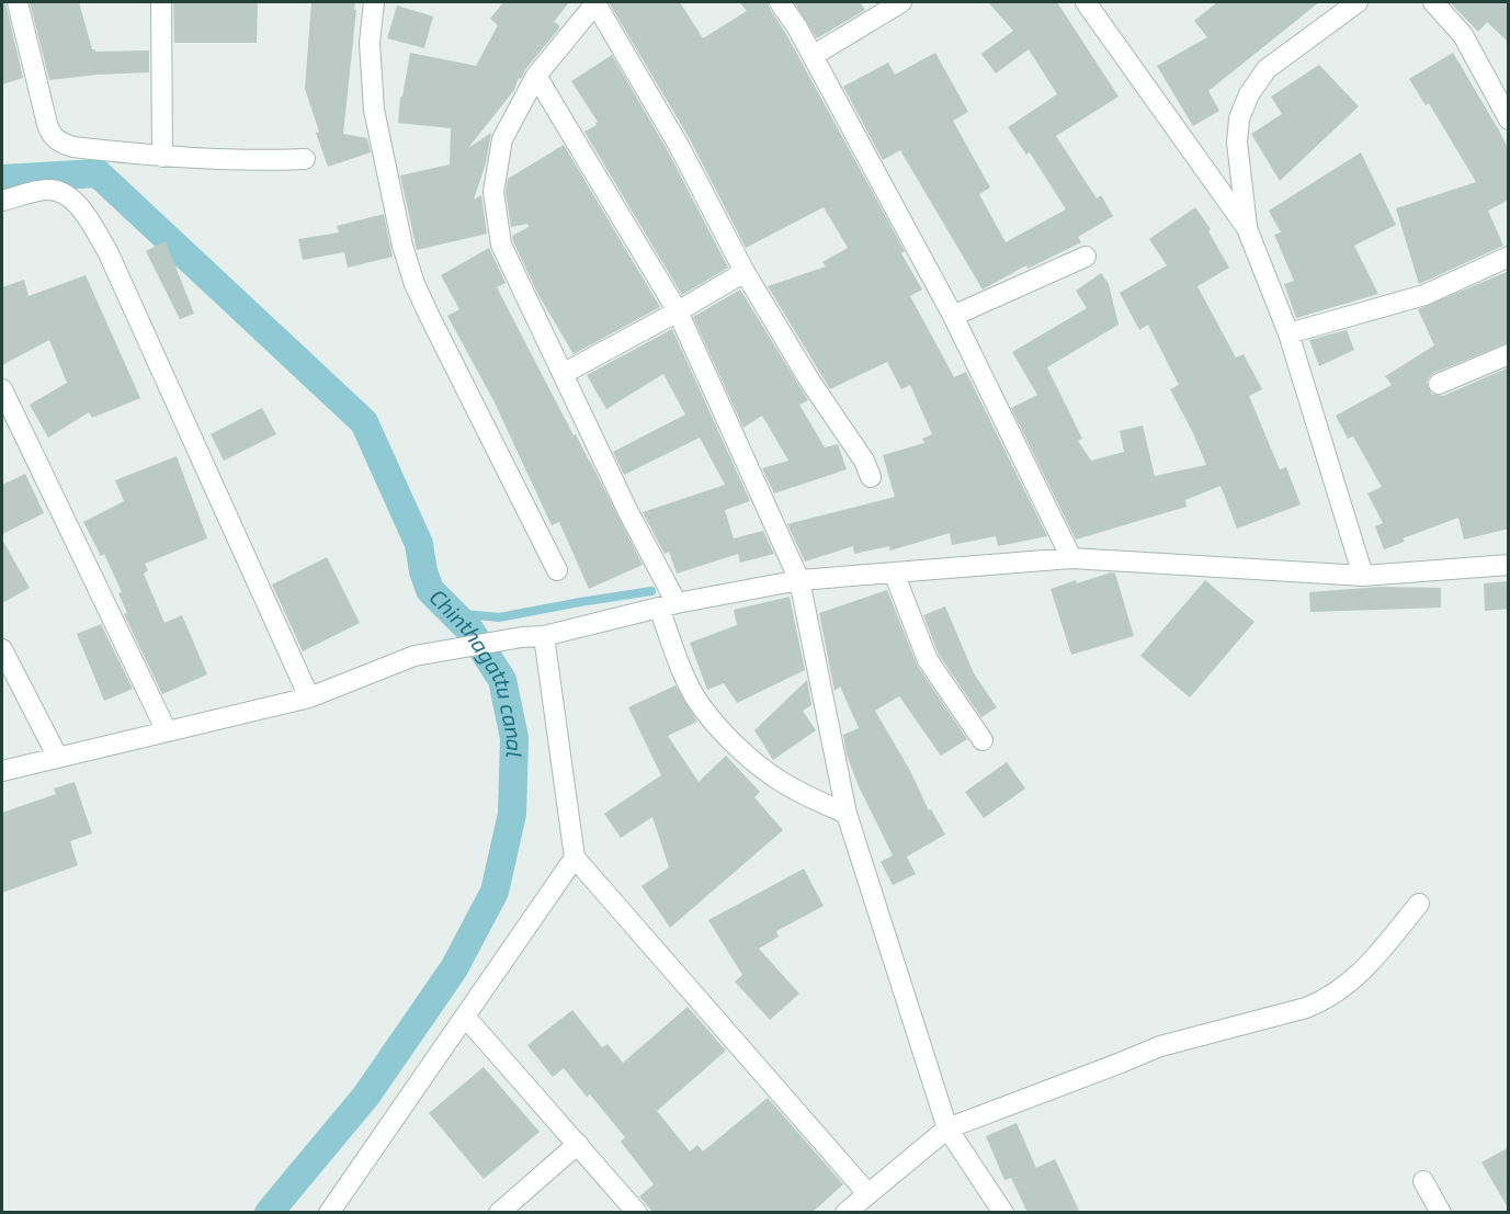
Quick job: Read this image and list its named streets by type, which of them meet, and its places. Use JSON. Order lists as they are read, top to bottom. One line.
{"water":["Chinthagattu canal"]}
